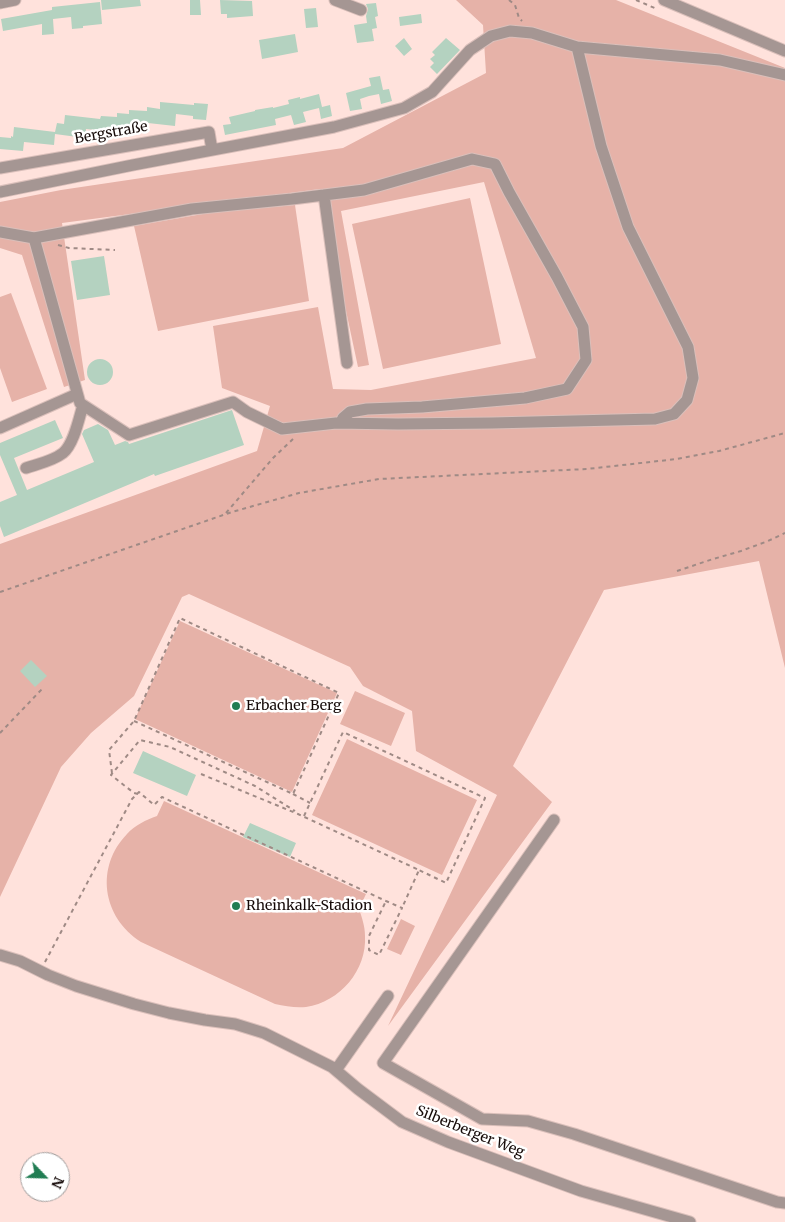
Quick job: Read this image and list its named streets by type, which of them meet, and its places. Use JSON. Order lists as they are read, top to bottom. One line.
{"streets":{"street":["Bergstraße","Silberberger Weg"]},"places":["Erbacher Berg","Rheinkalk-Stadion"],"north":"bottom right"}
